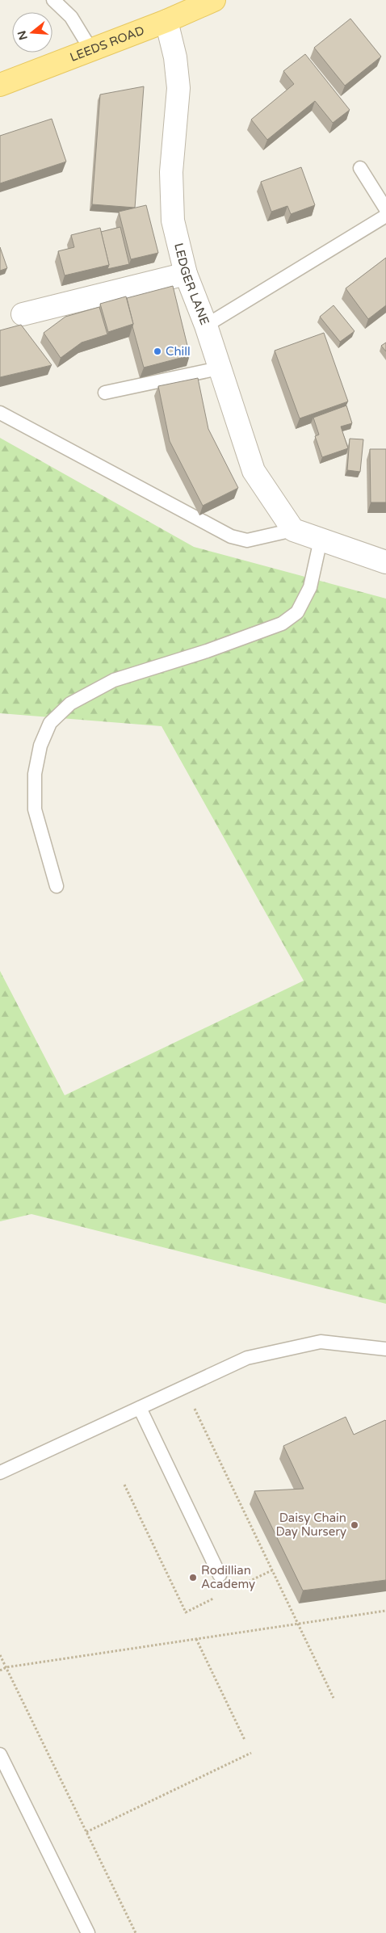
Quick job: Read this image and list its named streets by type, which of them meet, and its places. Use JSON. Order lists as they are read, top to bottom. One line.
{"streets":{"main road":["LEEDS ROAD"],"street":["LEDGER LANE"]},"crossings":[["LEEDS ROAD","LEDGER LANE"]],"places":["Chill","Daisy Chain Day Nursery","Rodillian Academy"],"north":"left"}
